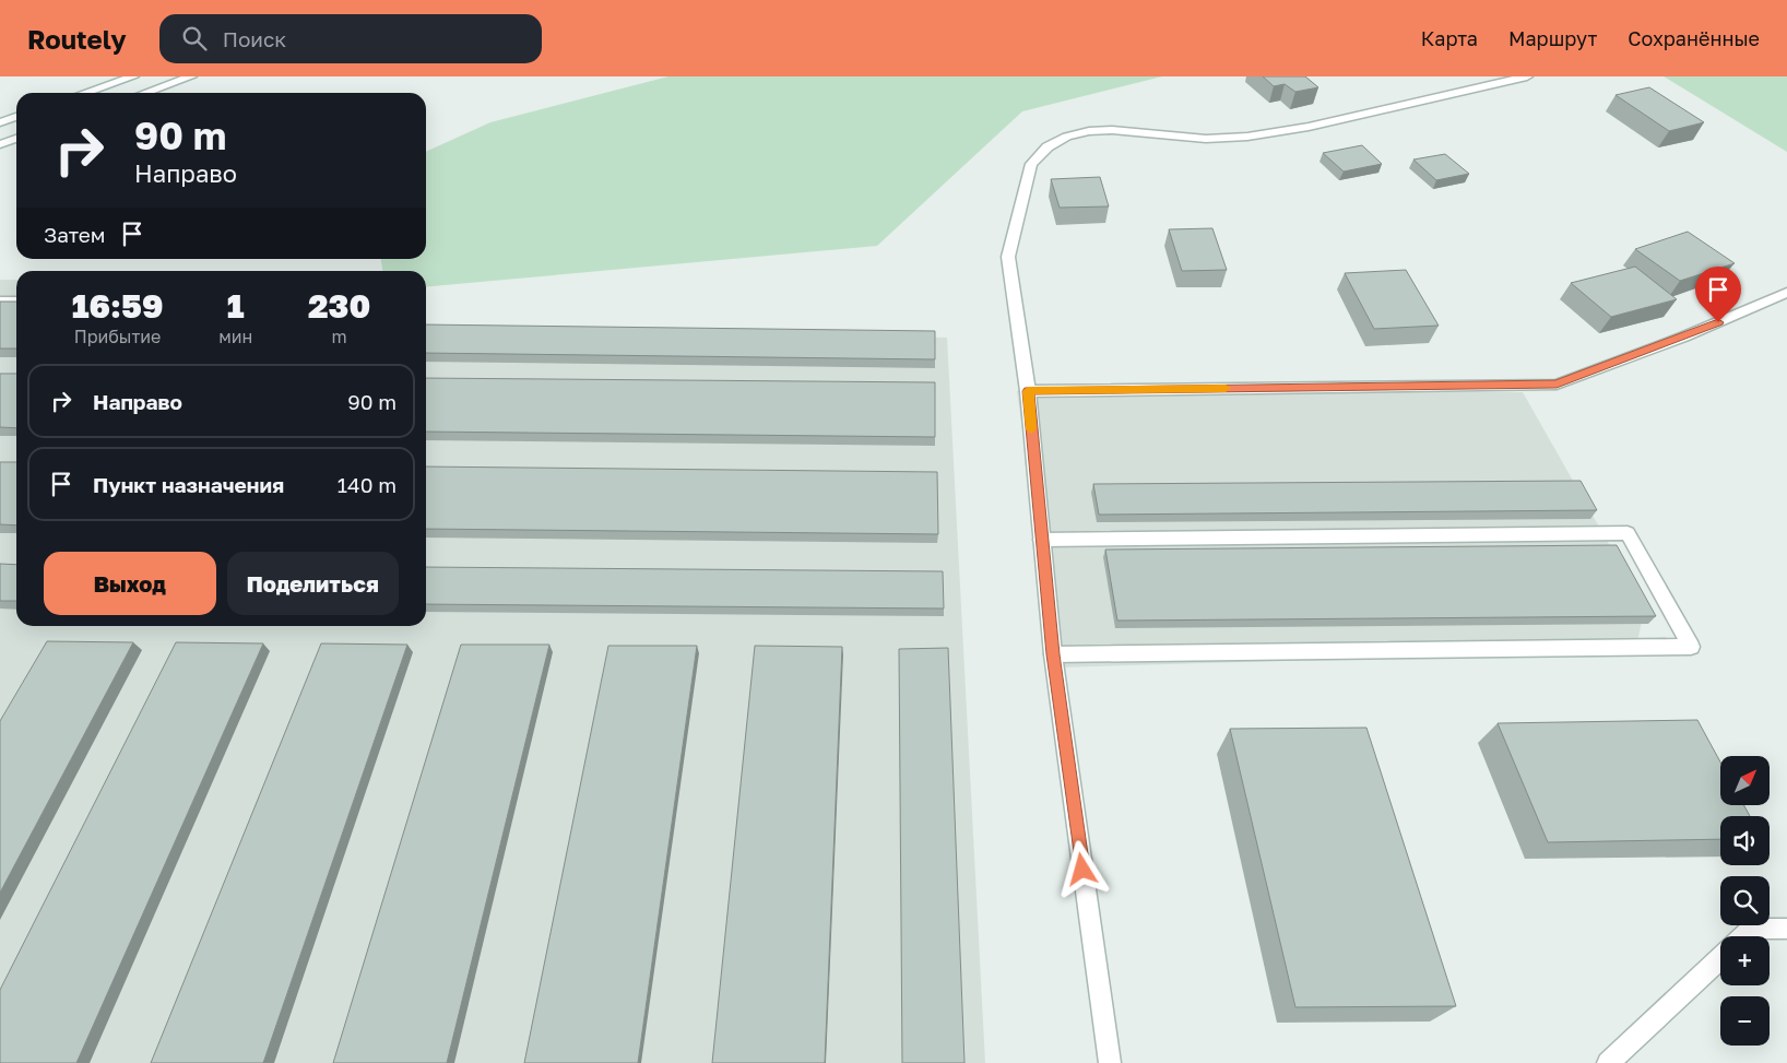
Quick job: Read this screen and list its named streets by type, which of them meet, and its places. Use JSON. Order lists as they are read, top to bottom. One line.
{"north":"top right","page":{"header":"Routely","search":"Поиск","nav":["Карта","Маршрут","Сохранённые"],"turn":["90 m","Направо"],"then":"Затем","eta":["16:59","Прибытие","1","мин","230","m"],"list":[{"name":"Направо","value":"90 m"},{"name":"Пункт назначения","value":"140 m"}],"buttons":["Выход","Поделиться"],"map_buttons":["+","−"]}}
